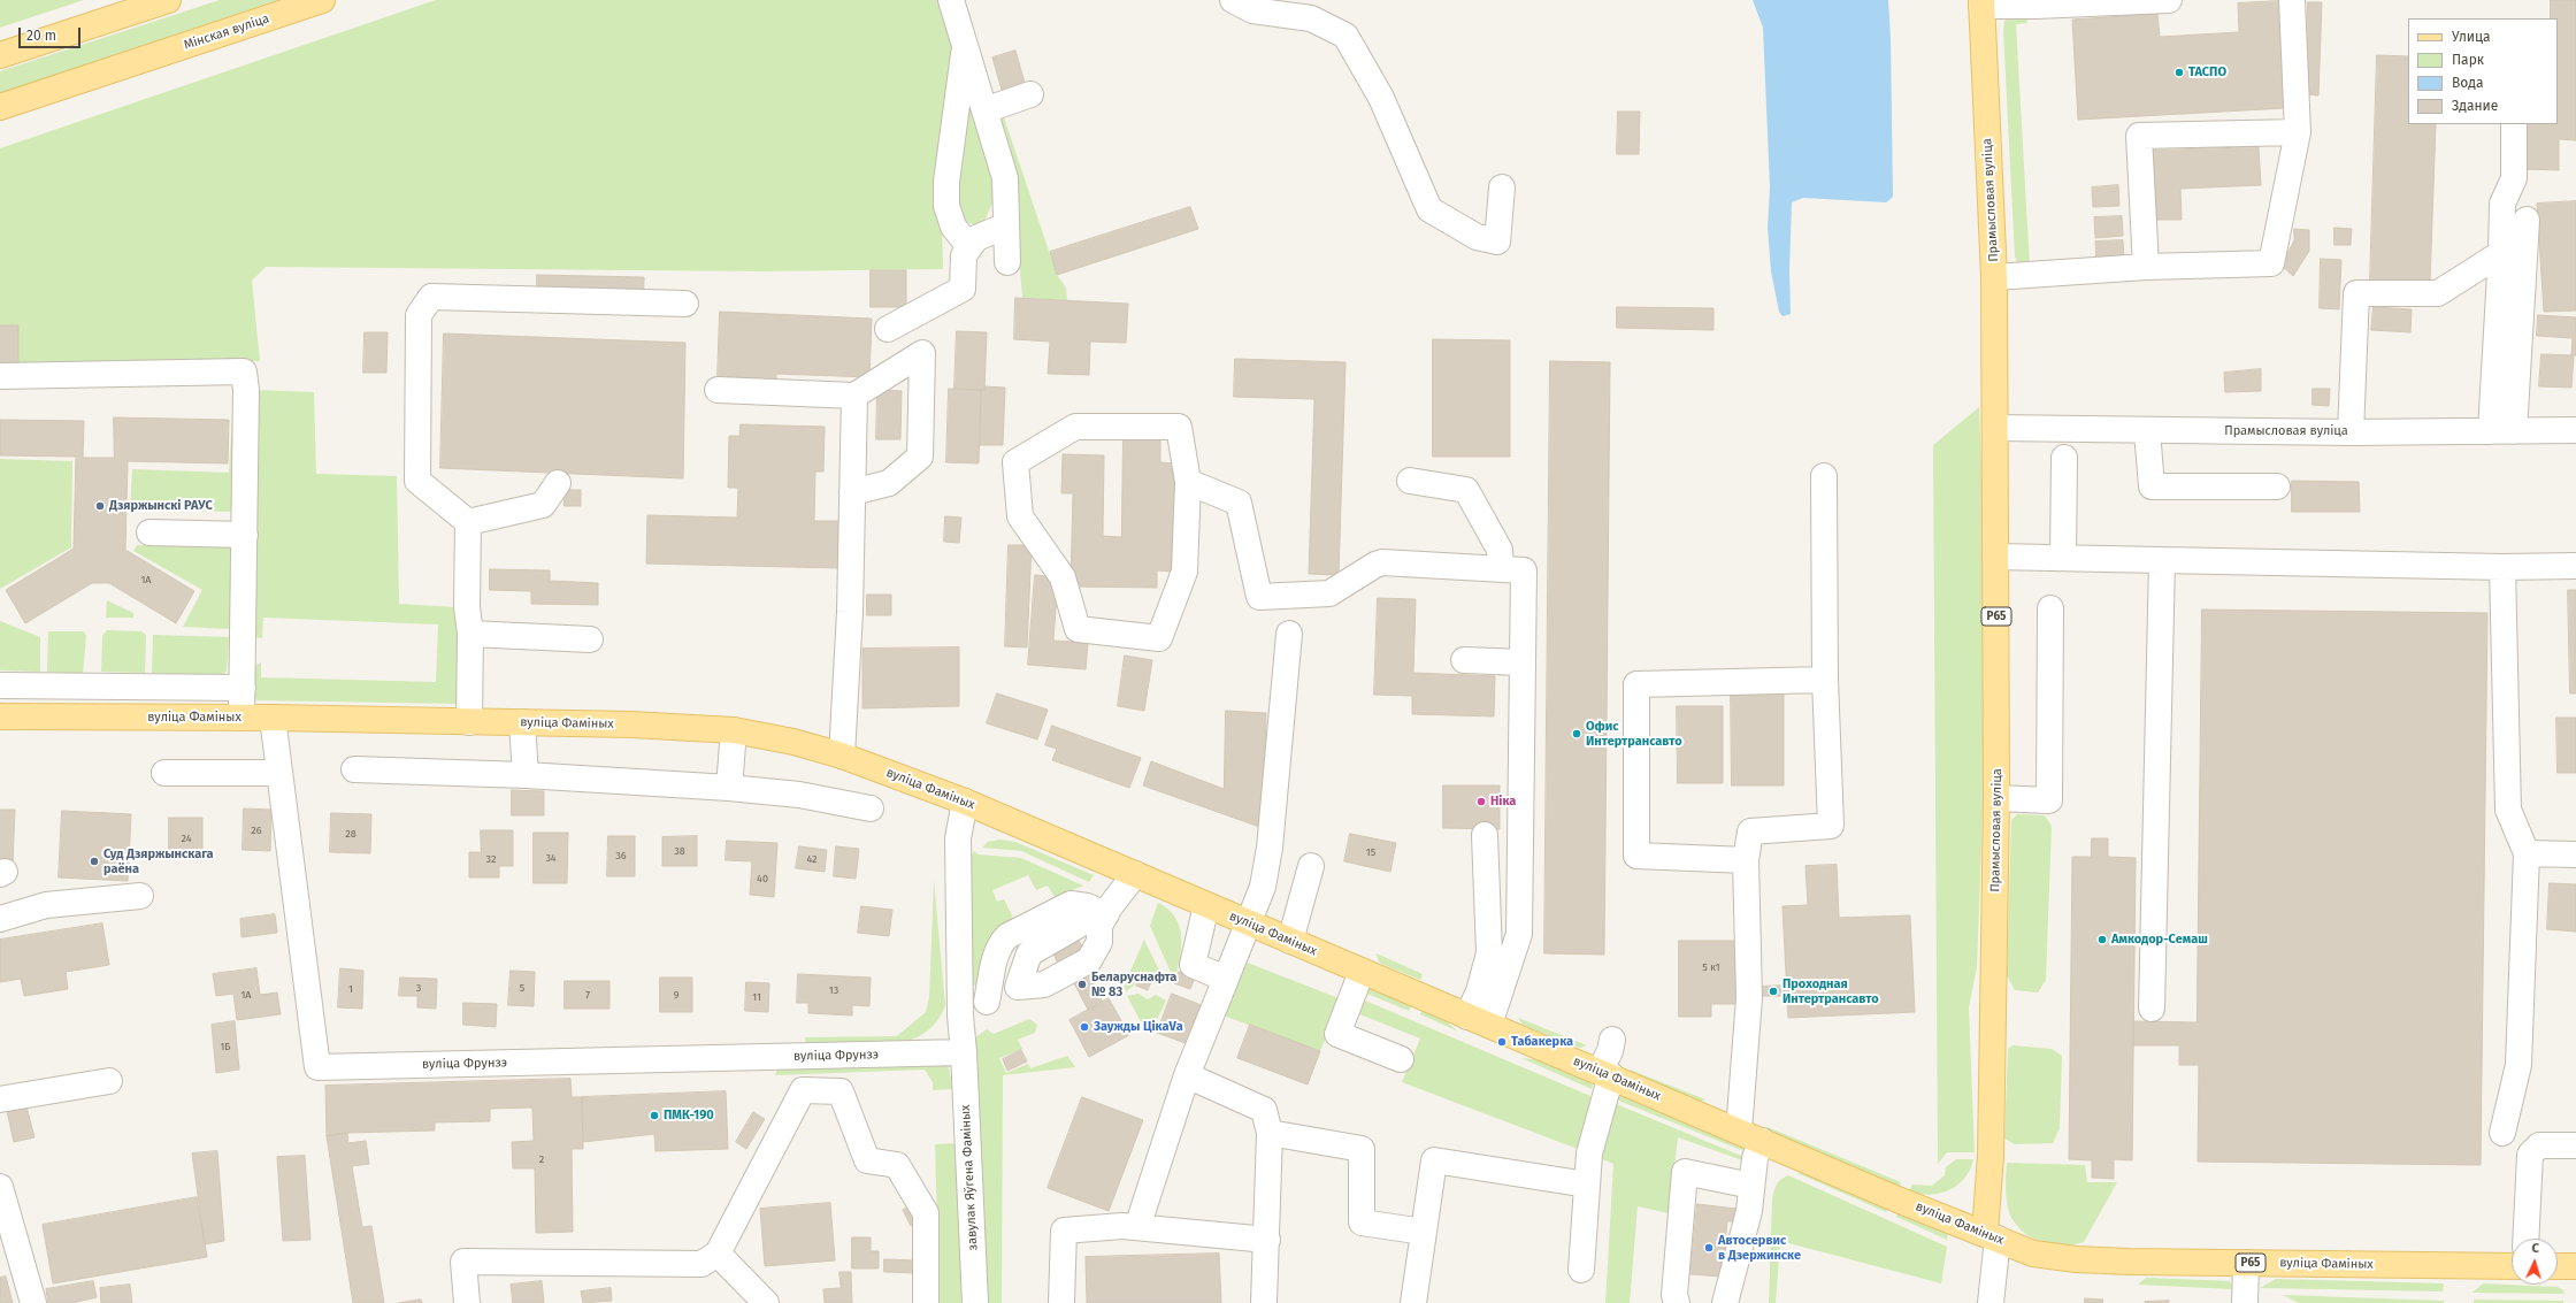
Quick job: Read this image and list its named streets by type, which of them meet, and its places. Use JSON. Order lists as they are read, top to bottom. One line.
{"streets":{"main road":["Мінская вуліца","Прамысловая вуліца","Р65","вуліца Фаміных"],"street":["вуліца Фрунзэ","завулак Яўгена Фаміных"]},"crossings":[["Прамысловая вуліца","вуліца Фаміных"],["вуліца Фаміных","вуліца Фрунзэ"],["вуліца Фаміных","завулак Яўгена Фаміных"],["вуліца Фрунзэ","завулак Яўгена Фаміных"]],"places":["ТАСПО","Дзяржынскі РАУС","Офис Интертрансавто","Ніка","Суд Дзяржынскага раёна","Амкодор-Семаш","Беларуснафта № 83","Проходная Интертрансавто","Заужды ЦікаVа","Табакерка","ПМК-190","Автосервис в Дзержинске"],"house_numbers":["1А","26","28","24","38","15","36","34","32","42","40","5 к1","3","5","1","13","1А","7","9","11","1Б","2"],"legend":["Улица","Парк","Вода","Здание"],"scale_bar":"20 m","north":"top"}
